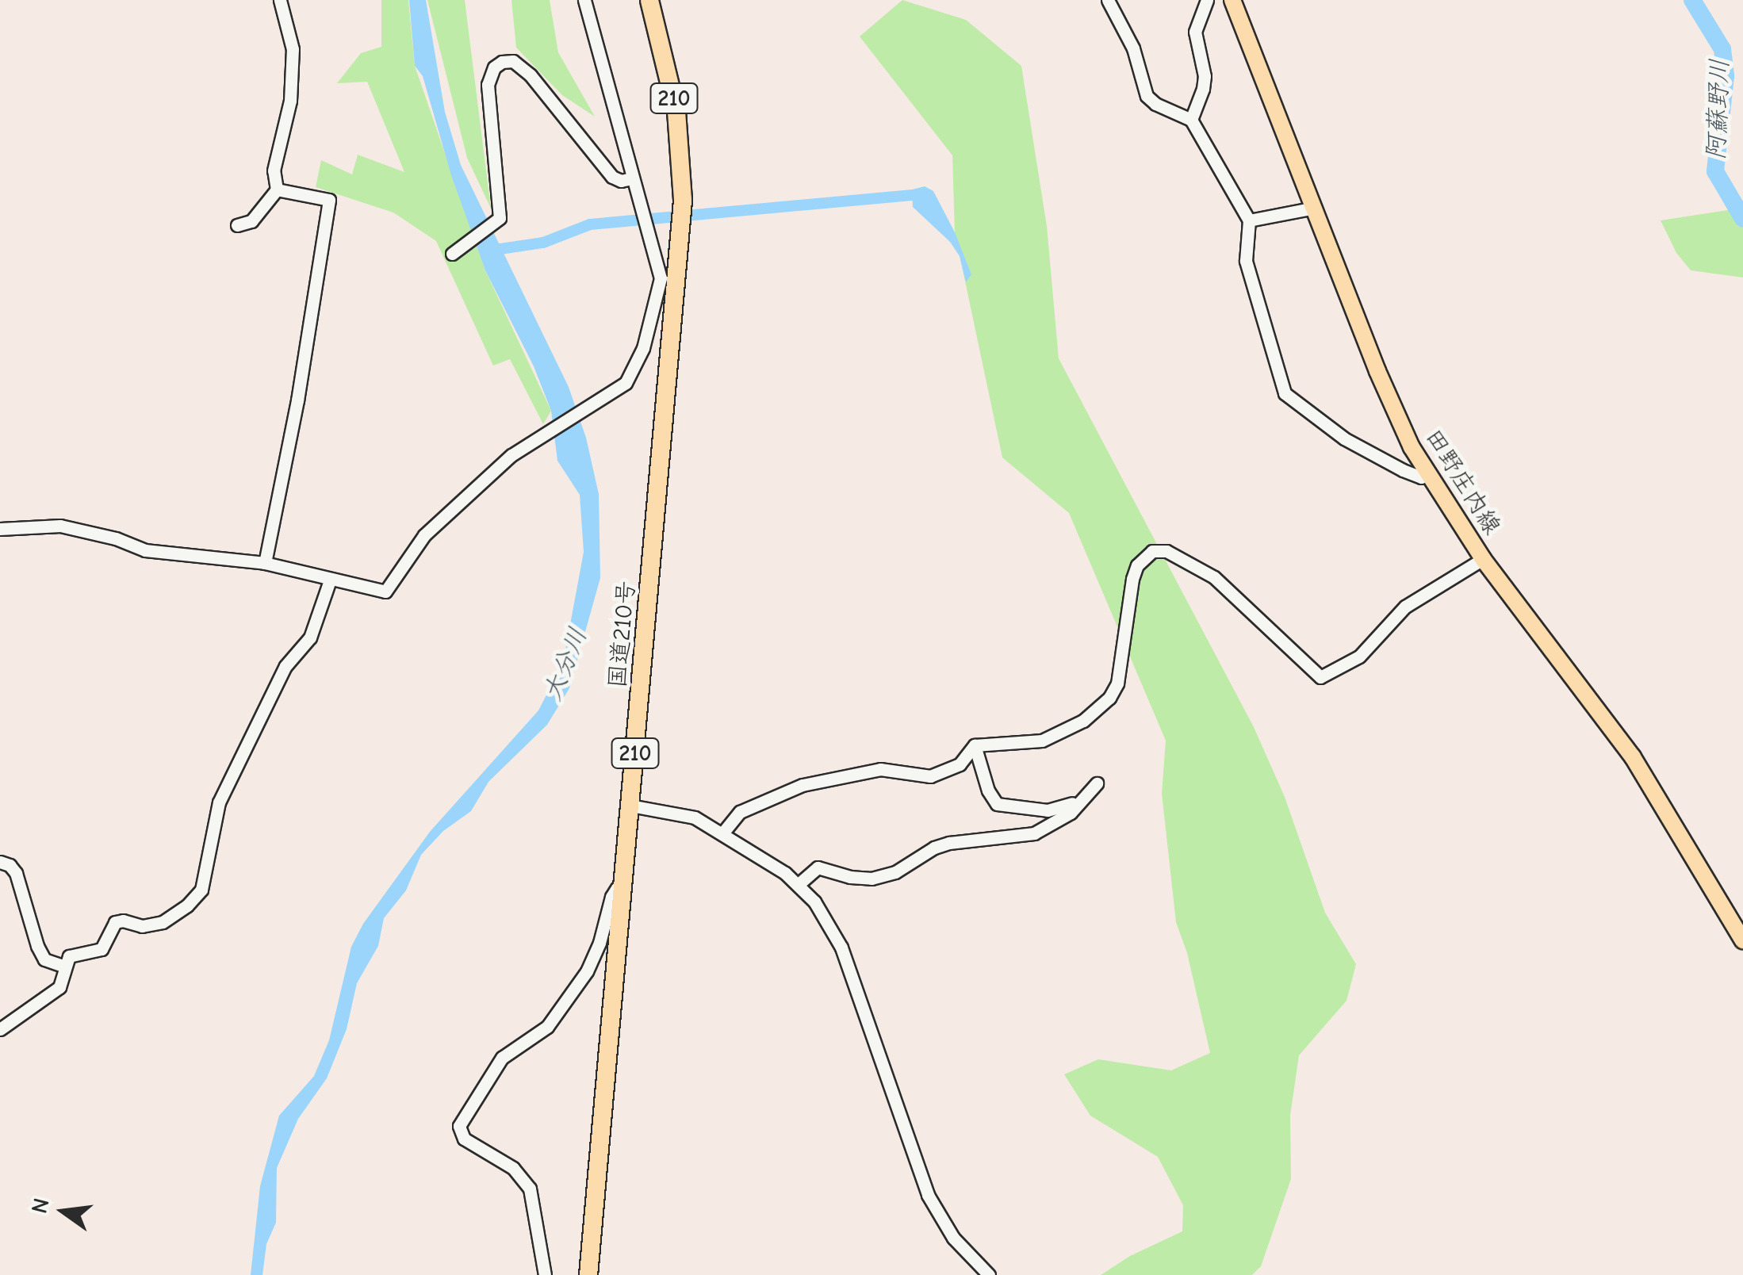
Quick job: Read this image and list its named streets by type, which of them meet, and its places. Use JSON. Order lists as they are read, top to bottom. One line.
{"streets":{"highway":["210","国道210号"],"main road":["田野庄内線"]},"water":["阿蘇野川","大分川"],"north":"left"}
